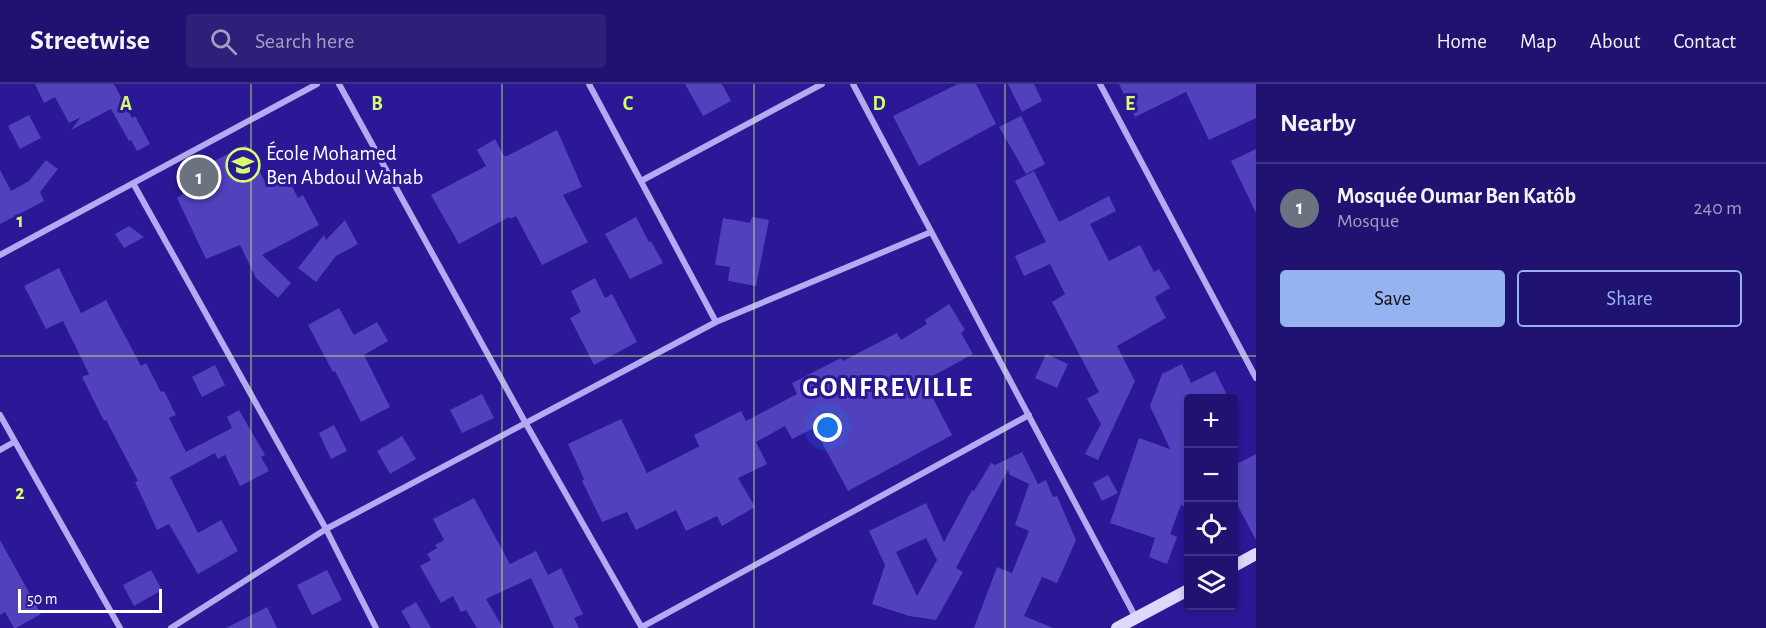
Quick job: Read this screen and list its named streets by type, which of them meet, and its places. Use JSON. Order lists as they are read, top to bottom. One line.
{"districts":["GONFREVILLE"],"places":{"school or university":["École Mohamed Ben Abdoul Wahab"]},"scale_bar":"50 m","page":{"header":"Streetwise","search":"Search here","nav":["Home","Map","About","Contact"],"heading":"Nearby","pins":"1","list":[{"mark":"1","name":"Mosquée Oumar Ben Katôb","note":"Mosque","value":"240 m"}],"buttons":["Save","Share"],"map_buttons":["+","−"],"scale":"50 m"},"grid":{"columns":["A","B","C","D","E"],"rows":["1","2"]}}
